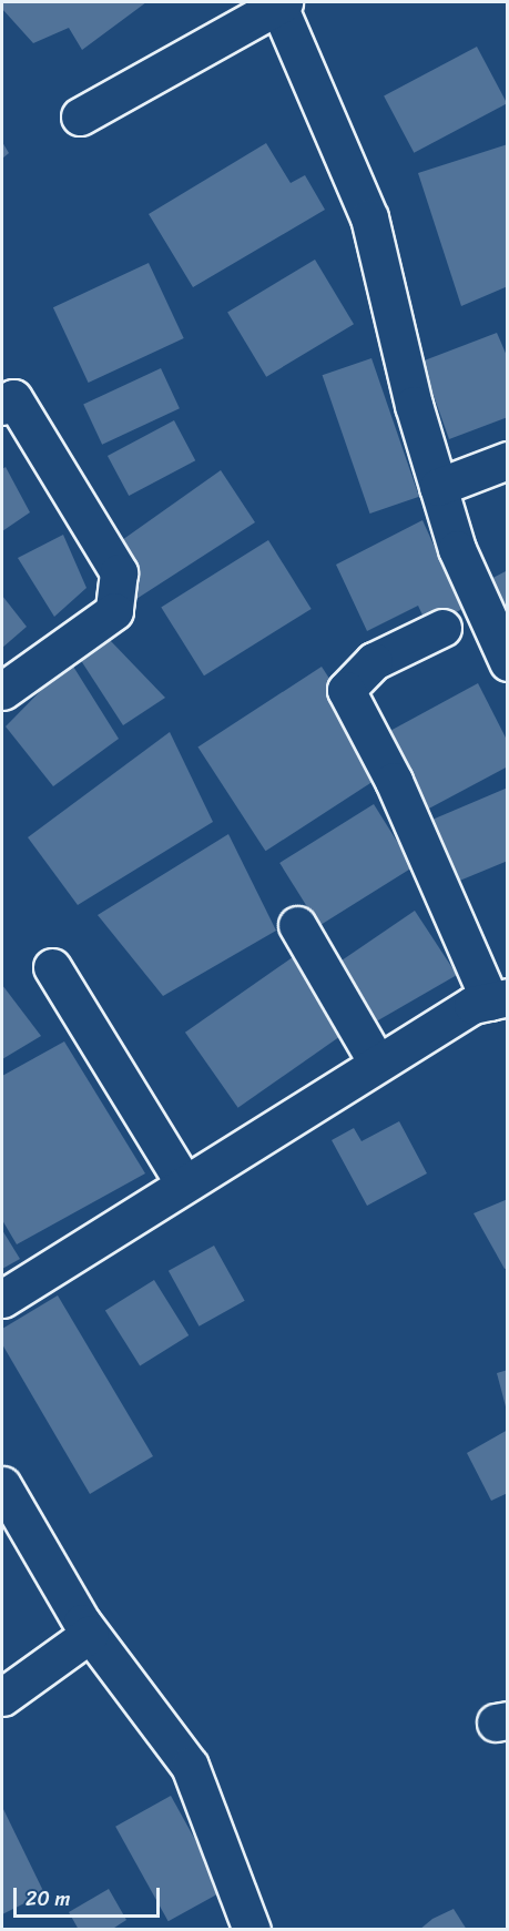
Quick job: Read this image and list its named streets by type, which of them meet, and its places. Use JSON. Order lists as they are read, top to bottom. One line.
{"scale_bar":"20 m"}
